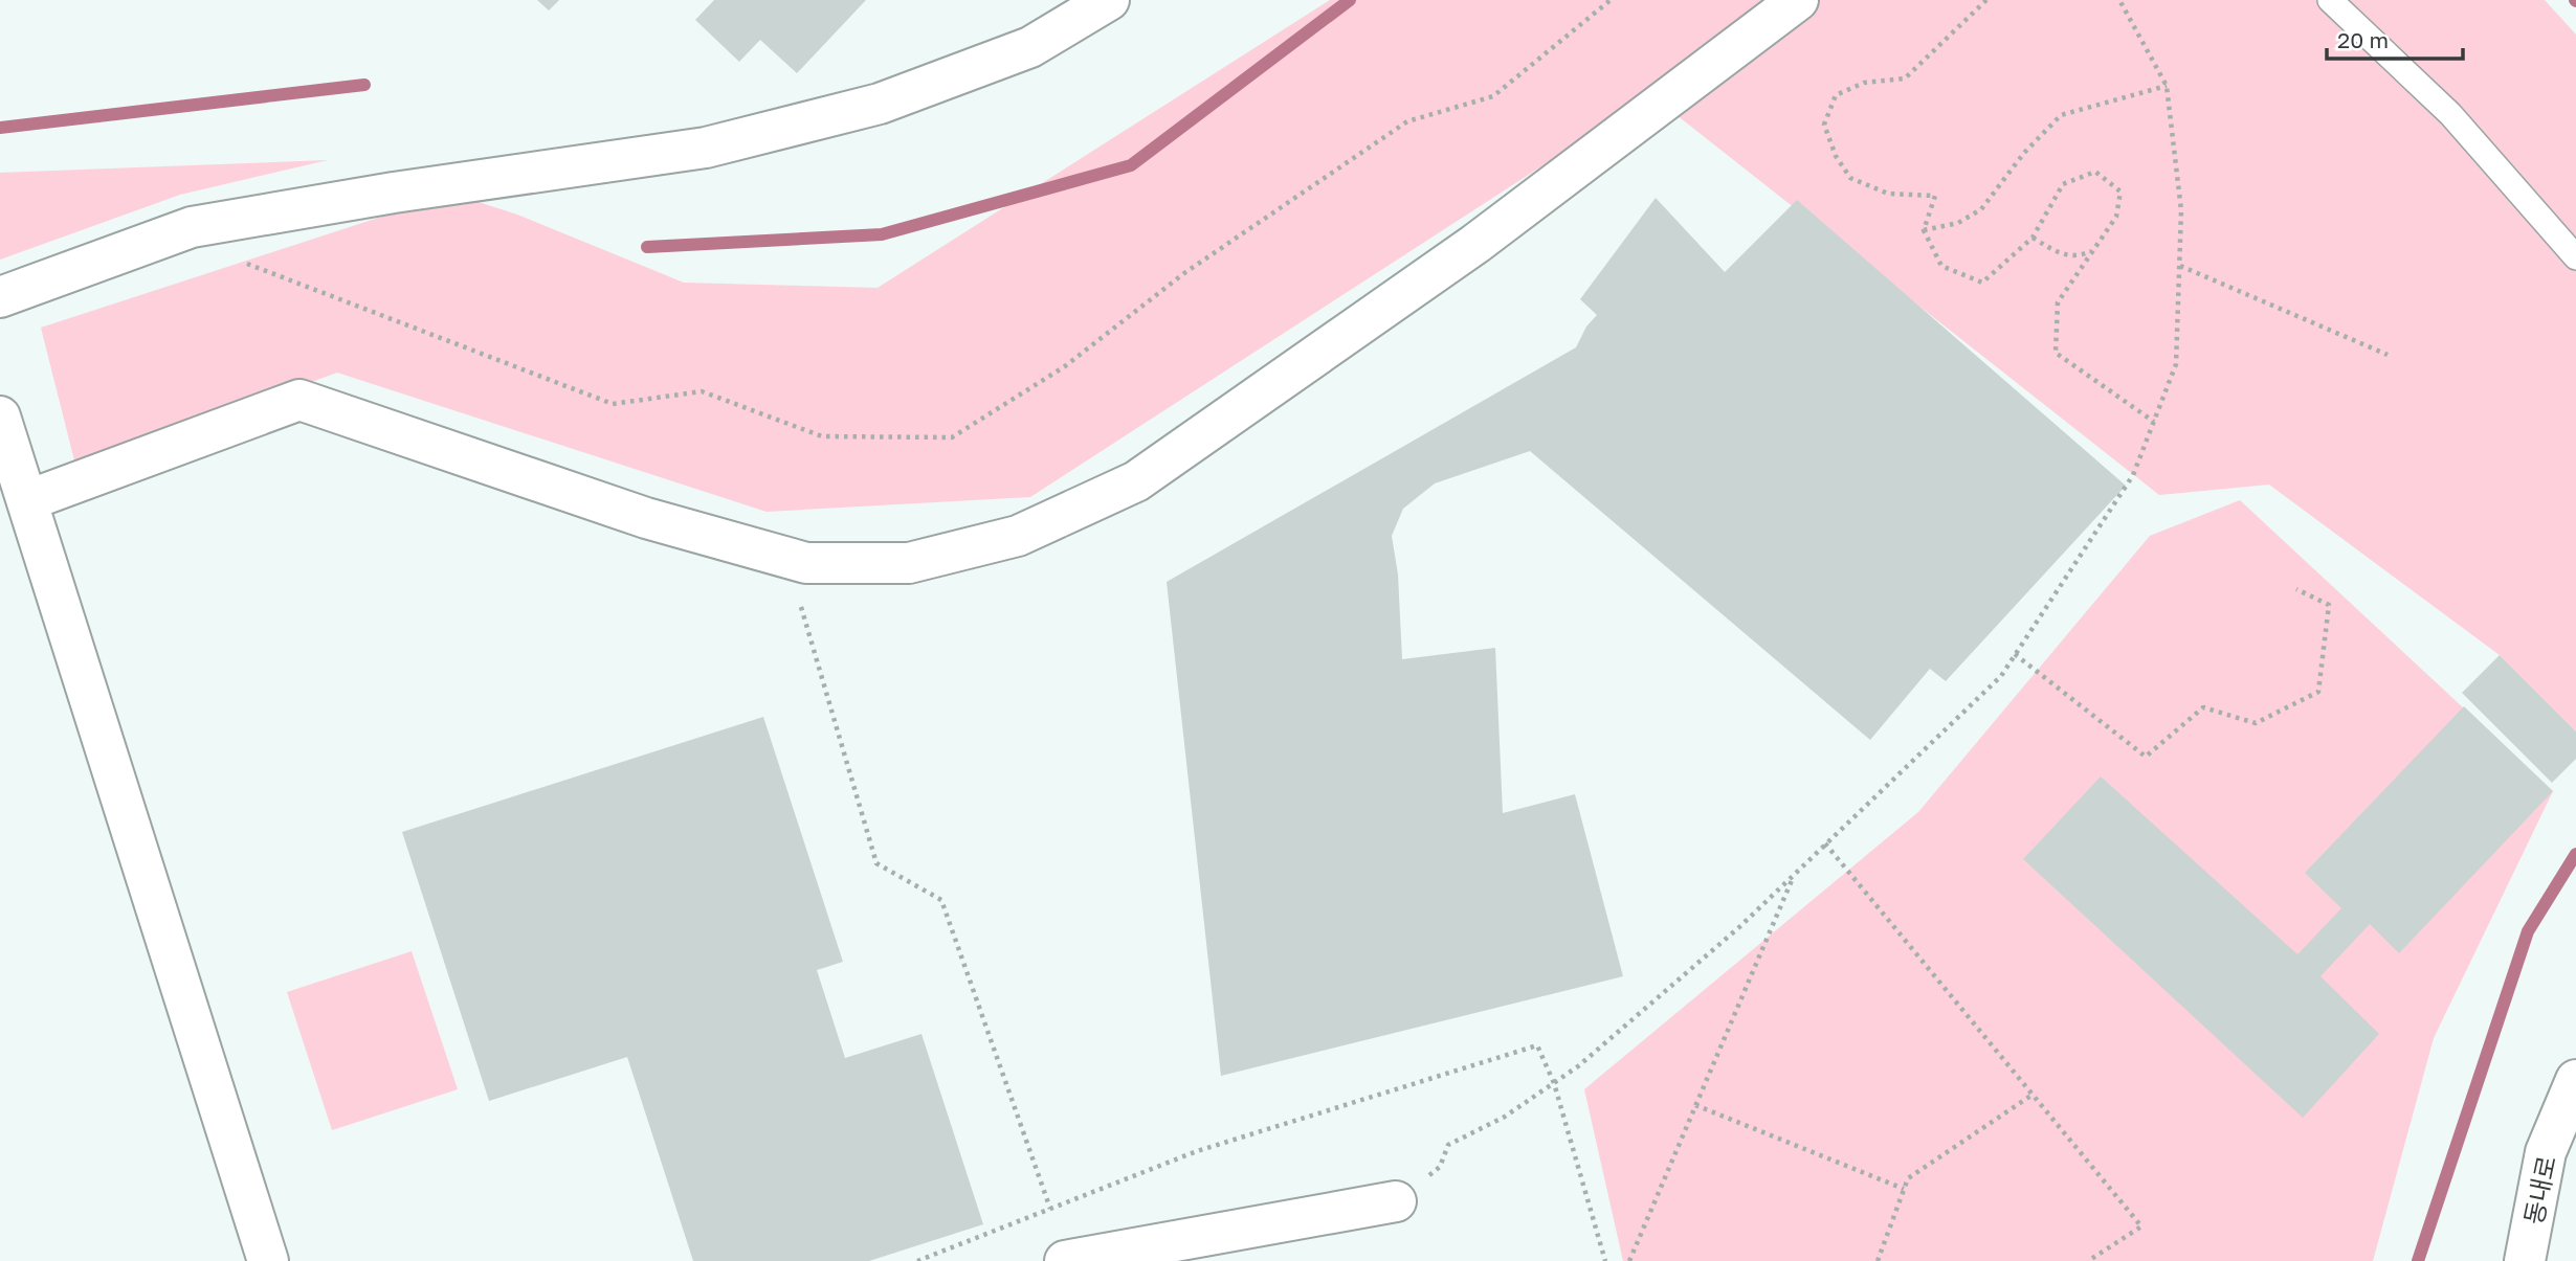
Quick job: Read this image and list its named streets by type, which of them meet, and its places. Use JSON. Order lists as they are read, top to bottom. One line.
{"streets":{"street":["동내로"]},"scale_bar":"20 m"}
